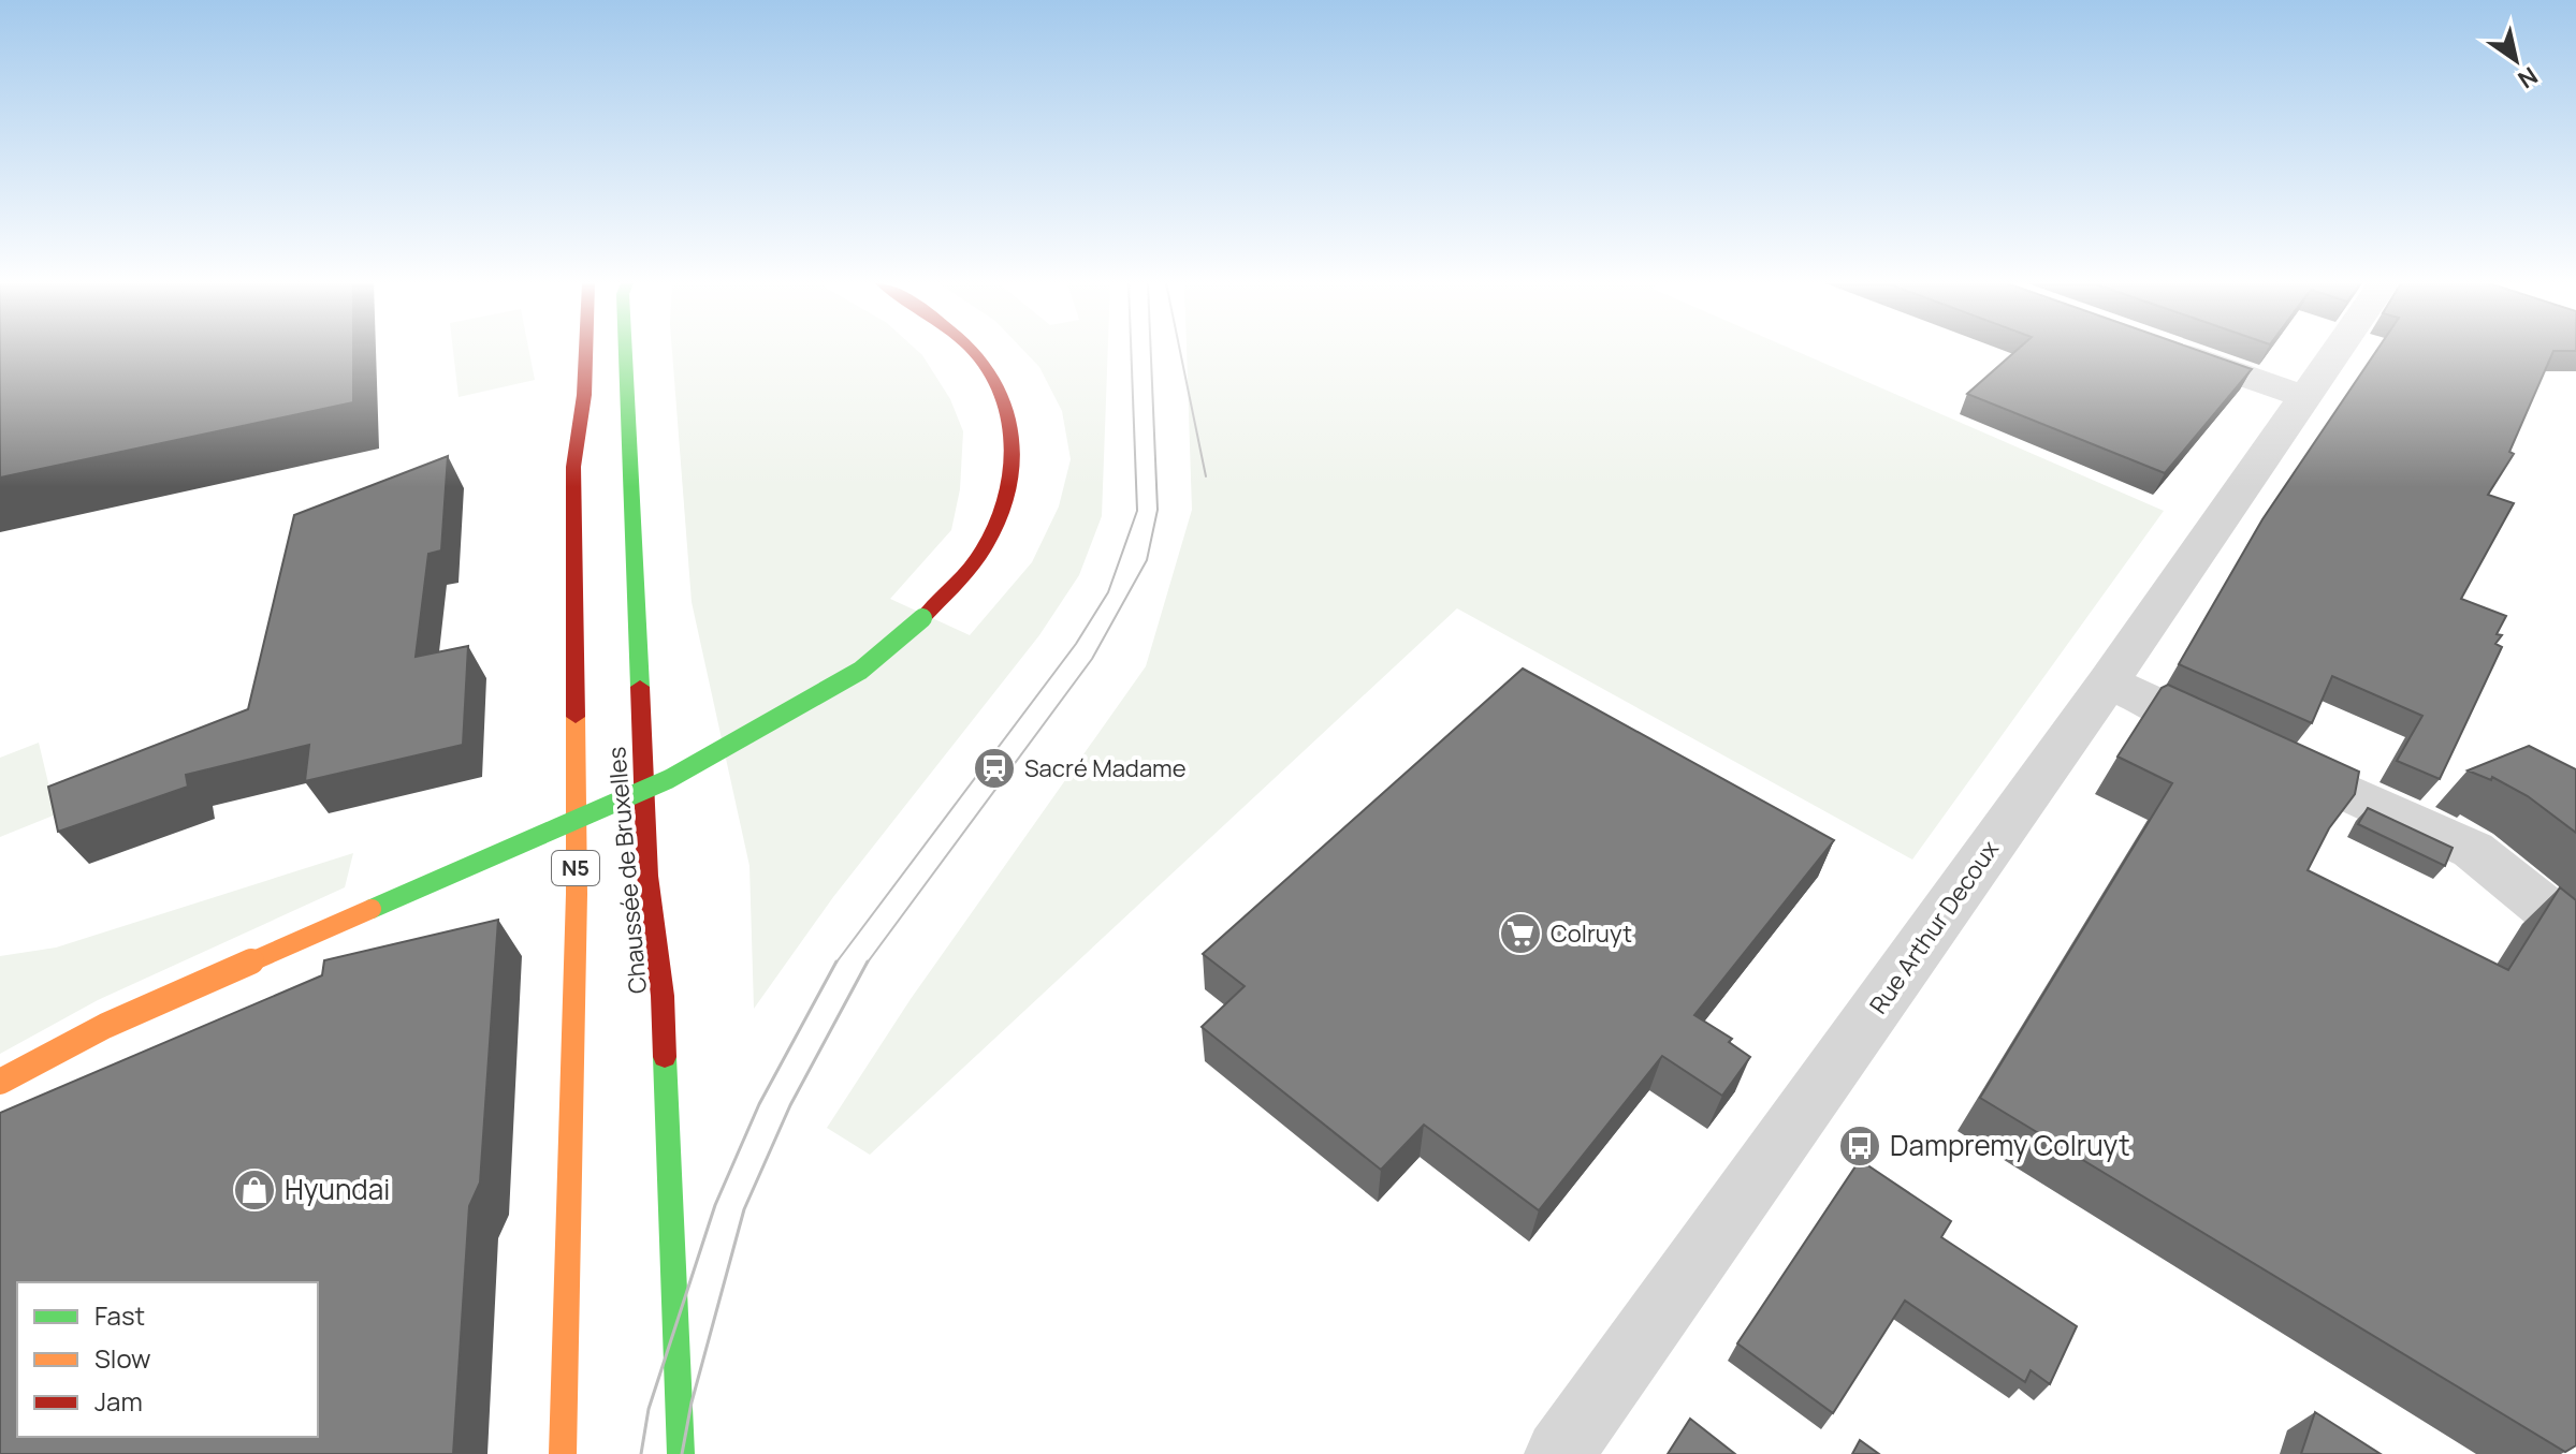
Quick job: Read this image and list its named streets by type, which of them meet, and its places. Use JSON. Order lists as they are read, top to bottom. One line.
{"streets":{"main road":["N5","Chaussée de Bruxelles"],"street":["Rue Arthur Decoux"]},"places":{"station":["Sacré Madame"],"supermarket":["Colruyt"],"bus stop":["Dampremy Colruyt"],"shop":["Hyundai"]},"legend":["Fast","Slow","Jam"],"north":"bottom right"}
